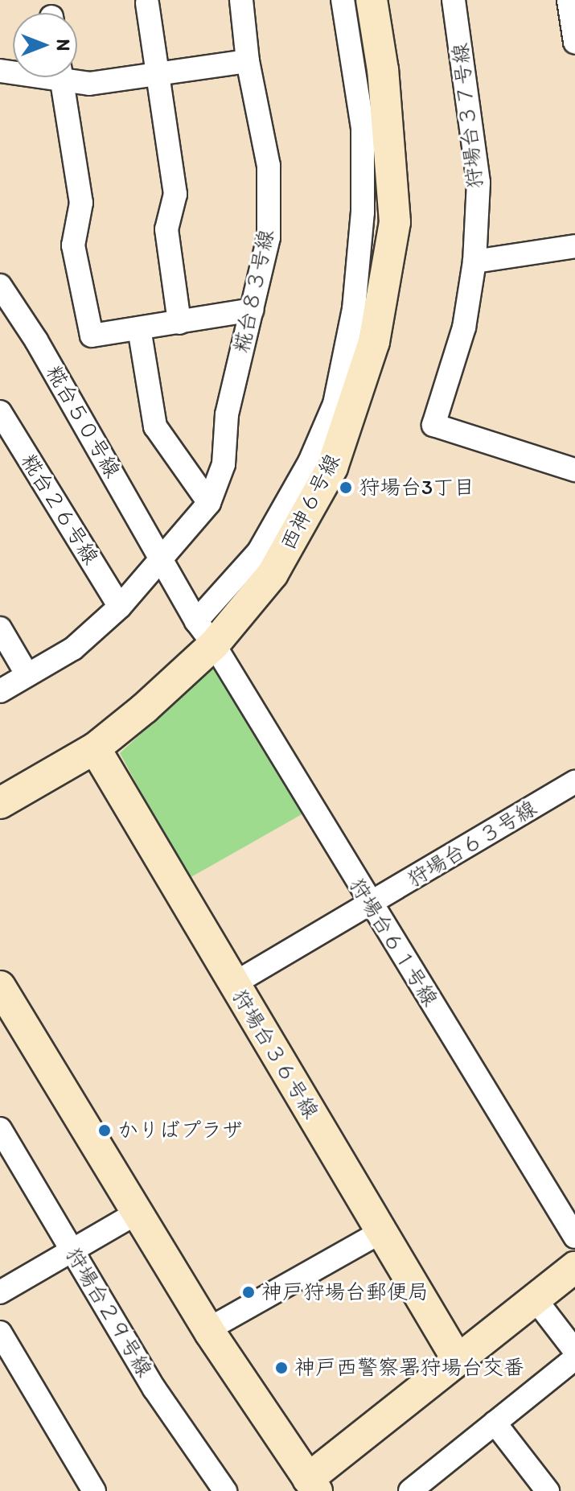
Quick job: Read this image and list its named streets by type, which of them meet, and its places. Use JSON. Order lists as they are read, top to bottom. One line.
{"streets":{"street":["狩場台３７号線","糀台８３号線","糀台５０号線","西神６号線","糀台２６号線","狩場台６３号線","狩場台６１号線","狩場台３６号線","狩場台２９号線"]},"crossings":[["糀台８３号線","糀台５０号線"],["糀台８３号線","糀台２６号線"],["糀台５０号線","西神６号線"],["糀台５０号線","狩場台６１号線"],["西神６号線","狩場台６１号線"],["西神６号線","狩場台３６号線"],["狩場台６３号線","狩場台６１号線"],["狩場台６３号線","狩場台３６号線"]],"places":["狩場台3丁目","かりばプラザ","神戸狩場台郵便局","神戸西警察署狩場台交番"],"north":"right"}
